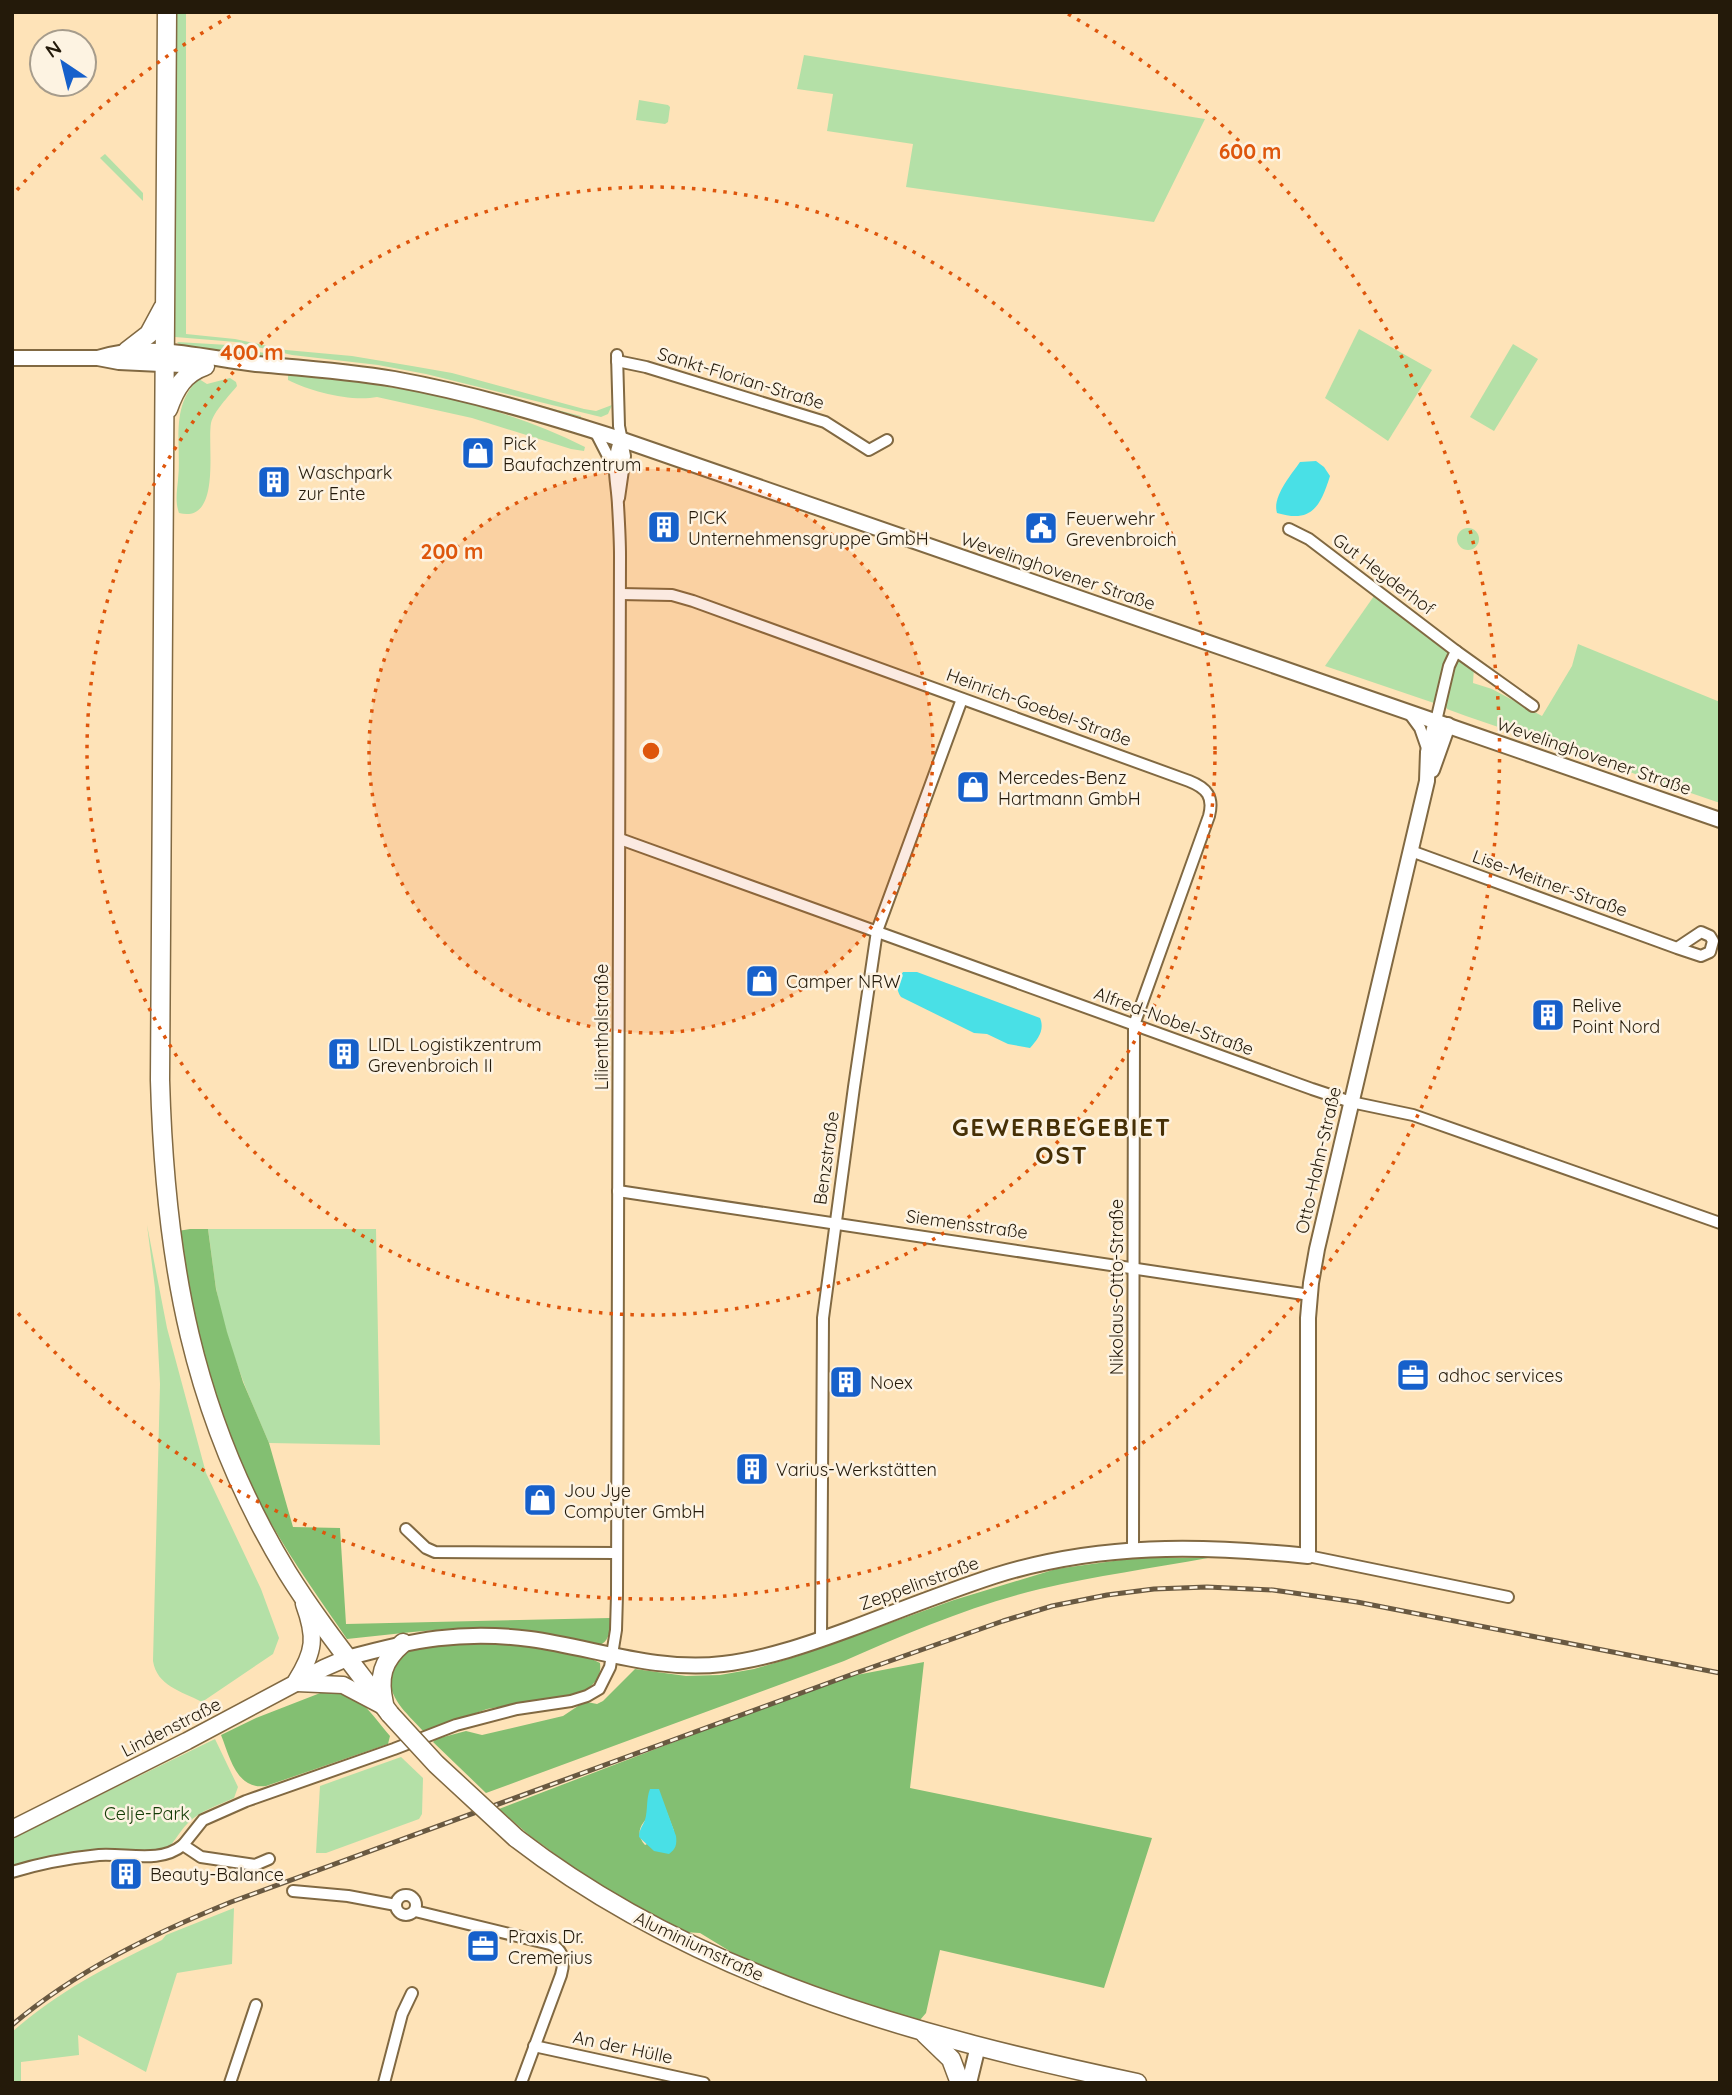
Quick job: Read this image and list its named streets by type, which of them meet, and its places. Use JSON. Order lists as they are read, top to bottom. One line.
{"streets":{"main road":["Lindenstraße","Aluminiumstraße"],"street":["Sankt-Florian-Straße","Wevelinghovener Straße","Gut Heyderhof","Heinrich-Goebel-Straße","Lise-Meitner-Straße","Alfred-Nobel-Straße","Lilienthalstraße","Benzstraße","Otto-Hahn-Straße","Siemensstraße","Nikolaus-Otto-Straße","Zeppelinstraße","An der Hülle"]},"crossings":[["Sankt-Florian-Straße","Lilienthalstraße"],["Wevelinghovener Straße","Lilienthalstraße"],["Wevelinghovener Straße","Otto-Hahn-Straße"],["Wevelinghovener Straße","Aluminiumstraße"],["Heinrich-Goebel-Straße","Alfred-Nobel-Straße"],["Heinrich-Goebel-Straße","Lilienthalstraße"],["Heinrich-Goebel-Straße","Benzstraße"],["Heinrich-Goebel-Straße","Nikolaus-Otto-Straße"],["Lise-Meitner-Straße","Otto-Hahn-Straße"],["Alfred-Nobel-Straße","Lilienthalstraße"],["Alfred-Nobel-Straße","Benzstraße"],["Alfred-Nobel-Straße","Otto-Hahn-Straße"],["Alfred-Nobel-Straße","Nikolaus-Otto-Straße"],["Lilienthalstraße","Siemensstraße"],["Lilienthalstraße","Zeppelinstraße"],["Benzstraße","Siemensstraße"],["Benzstraße","Zeppelinstraße"],["Otto-Hahn-Straße","Siemensstraße"],["Otto-Hahn-Straße","Zeppelinstraße"],["Siemensstraße","Nikolaus-Otto-Straße"],["Nikolaus-Otto-Straße","Zeppelinstraße"],["Zeppelinstraße","Lindenstraße"],["Zeppelinstraße","Aluminiumstraße"],["Lindenstraße","Aluminiumstraße"]],"districts":["GEWERBEGEBIET OST"],"parks":["Celje-Park"],"places":{"shop":["Pick Baufachzentrum","Mercedes-Benz Hartmann GmbH","Camper NRW","Jou Jye Computer GmbH"],"building":["Waschpark zur Ente","PICK Unternehmensgruppe GmbH","Relive Point Nord","LIDL Logistikzentrum Grevenbroich II","Noex","Varius-Werkstätten","Beauty-Balance"],"public building":["Feuerwehr Grevenbroich"],"office":["adhoc services","Praxis Dr. Cremerius"]},"north":"top left","rings":["600 m","400 m","200 m"]}
